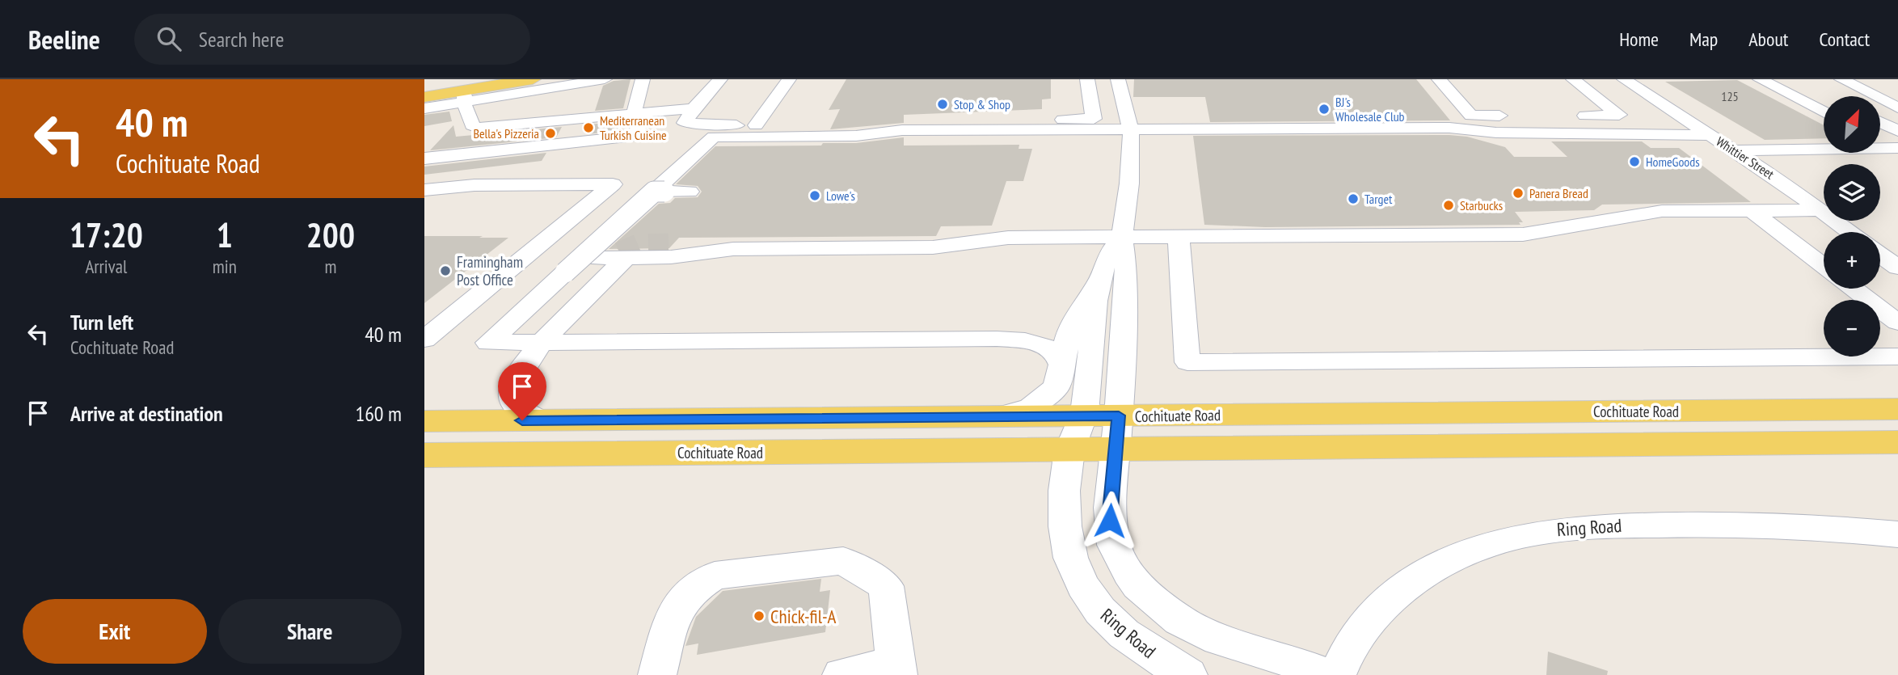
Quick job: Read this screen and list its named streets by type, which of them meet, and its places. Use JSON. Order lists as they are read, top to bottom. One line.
{"streets":{"main road":["Cochituate Road"],"street":["Whittier Street","Ring Road"]},"crossings":[["Cochituate Road","Ring Road"]],"places":["Stop & Shop","BJ's Wholesale Club","Mediterranean Turkish Cuisine","Bella's Pizzeria","HomeGoods","Panera Bread","Lowe's","Target","Starbucks","Framingham Post Office","Chick-fil-A"],"house_numbers":["125"],"north":"top right","page":{"header":"Beeline","search":"Search here","nav":["Home","Map","About","Contact"],"turn":["40 m","Cochituate Road"],"map_buttons":["+","−"],"eta":["17:20","Arrival","1","min","200","m"],"list":[{"name":"Turn left","note":"Cochituate Road","value":"40 m"},{"name":"Arrive at destination","value":"160 m"}],"buttons":["Exit","Share"]}}
